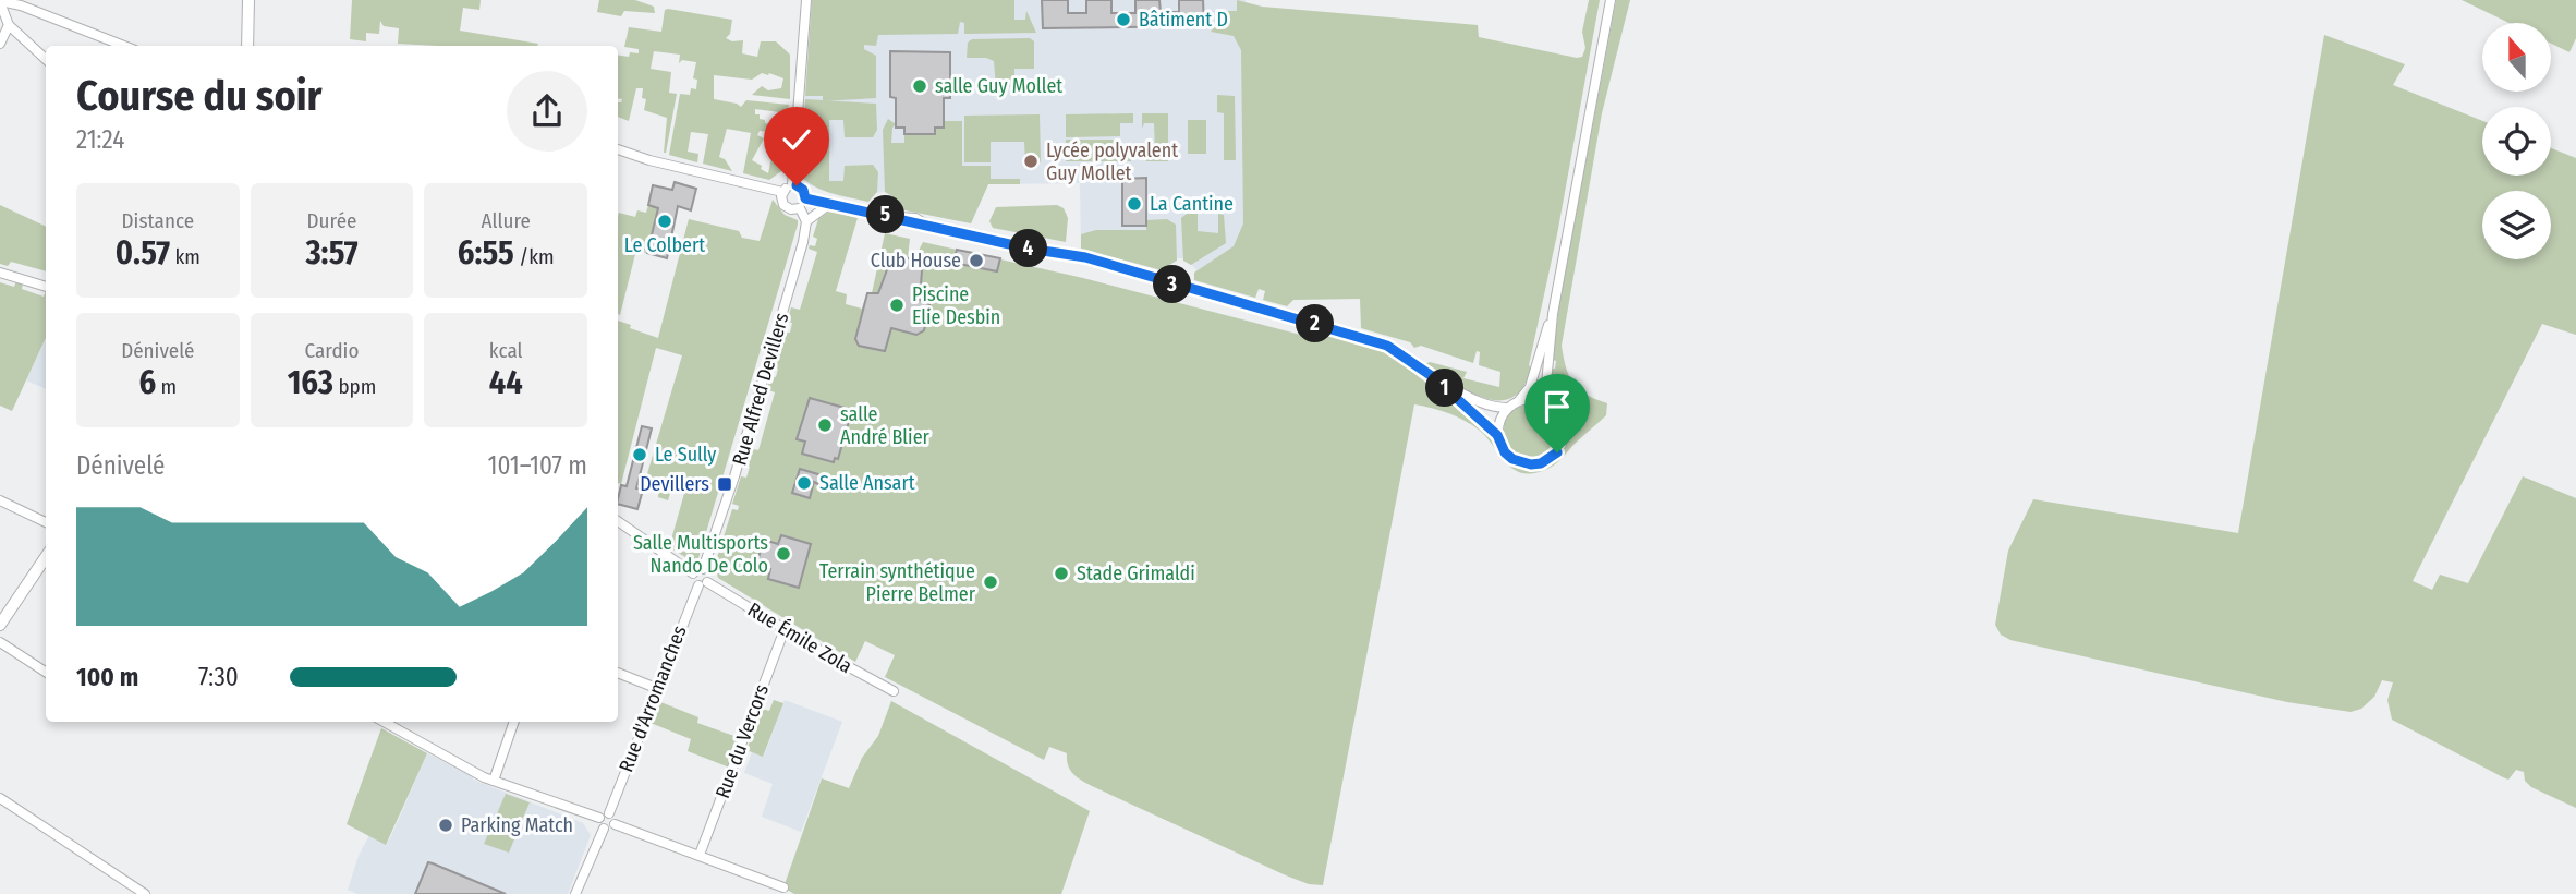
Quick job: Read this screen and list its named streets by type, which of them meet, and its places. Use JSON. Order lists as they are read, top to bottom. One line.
{"streets":{"street":["Rue Alfred Devillers","Rue Émile Zola","Rue d'Arromanches","Rue du Vercors"]},"crossings":[["Rue Émile Zola","Rue d'Arromanches"],["Rue Émile Zola","Rue du Vercors"]],"places":{"other":["Bâtiment D","salle Guy Mollet","Lycée polyvalent Guy Mollet","La Cantine","Le Colbert","Club House","Piscine Elie Desbin","salle André Blier","Le Sully","Salle Ansart","Salle Multisports Nando De Colo","Stade Grimaldi","Terrain synthétique Pierre Belmer","Parking Match"],"transit":["Devillers"]},"north":"top","page":{"heading":["Course du soir","21:24"],"stats":[["Distance","0.57 km"],["Durée","3:57"],["Allure","6:55 /km"],["Dénivelé","6 m"],["Cardio","163 bpm"],["kcal","44"]],"pins":["5","4","3","2","1"],"chart":["Dénivelé","101–107 m"],"list":[{"name":"100 m","note":"7:30"}]}}
